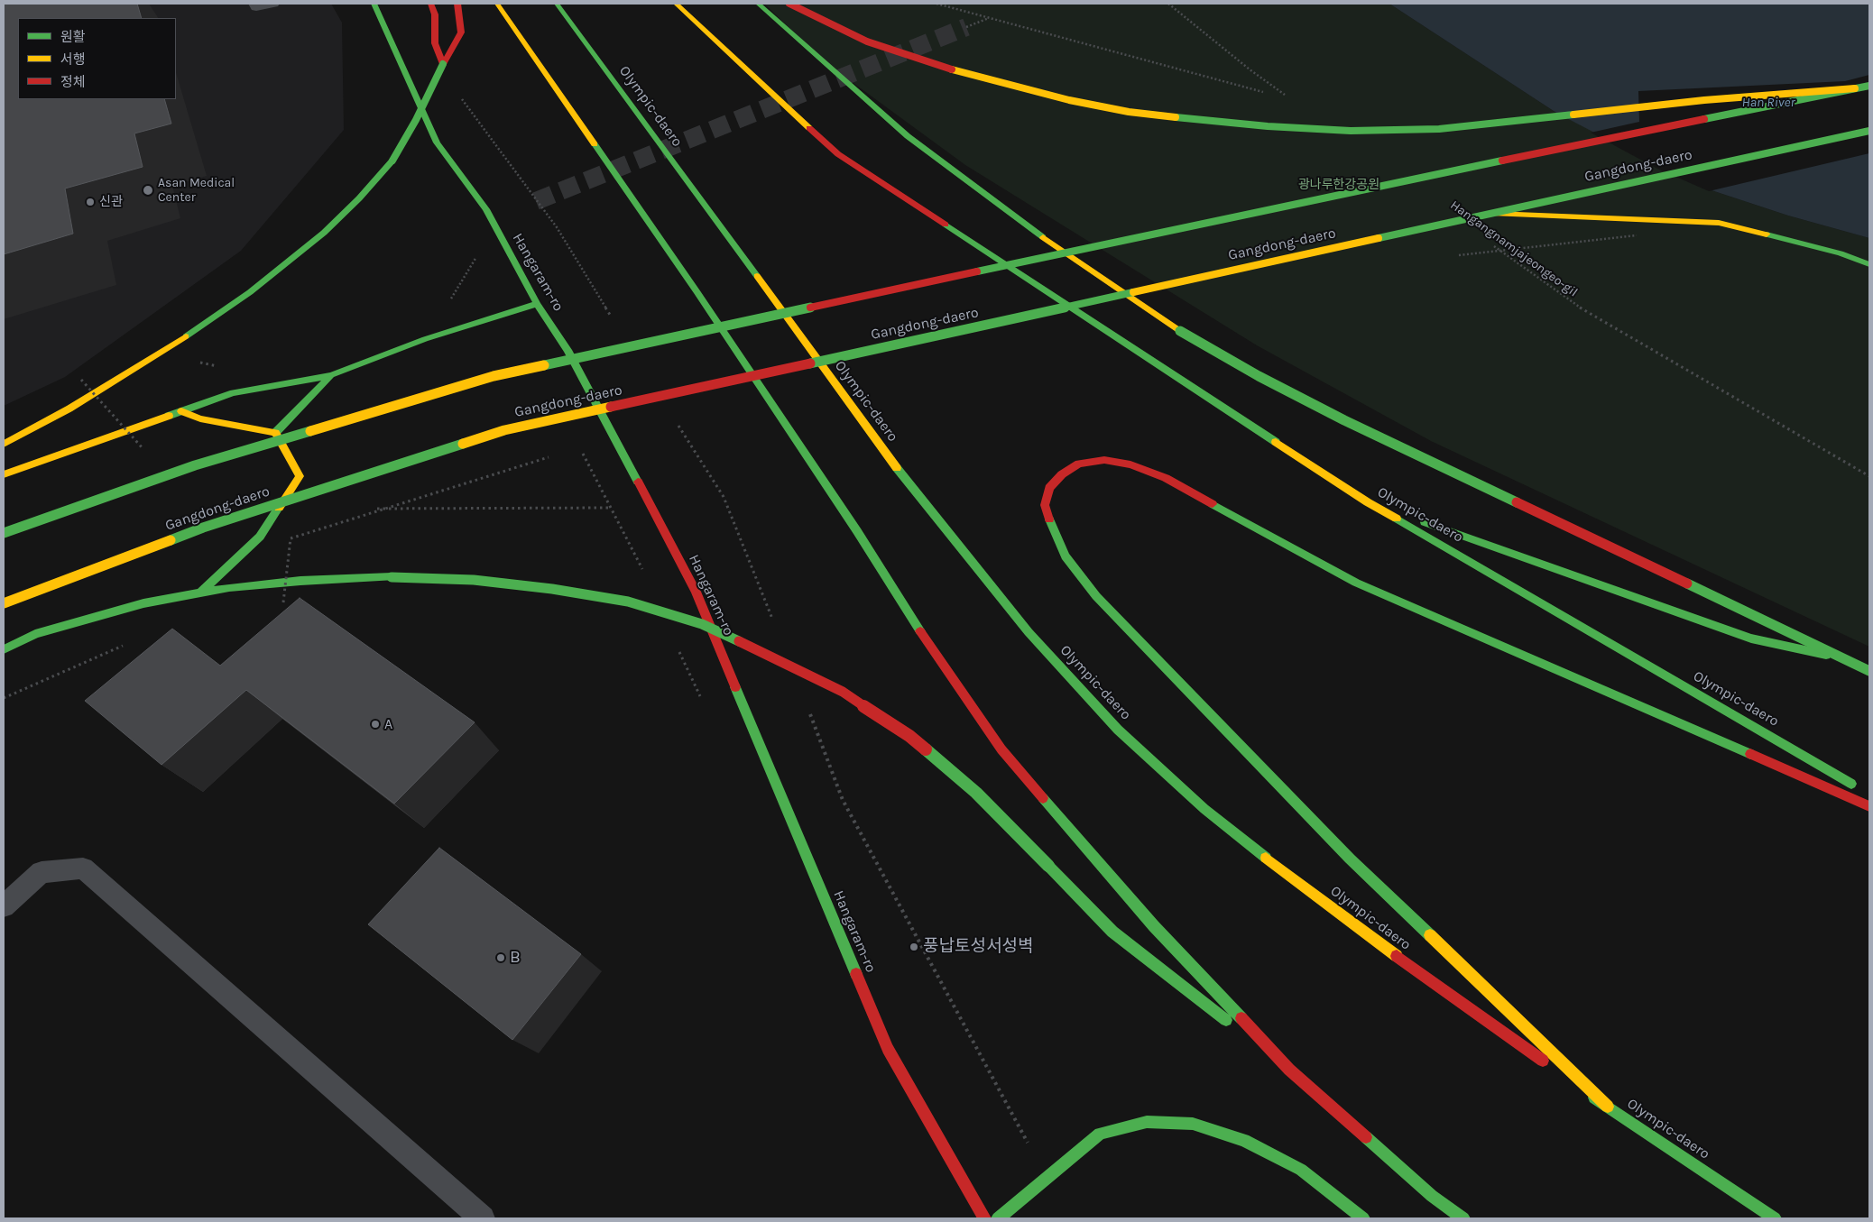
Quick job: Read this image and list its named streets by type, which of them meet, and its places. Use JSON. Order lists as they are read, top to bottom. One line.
{"streets":{"main road":["Olympic-daero","Gangdong-daero","Hangaram-ro"],"path":["Hangangnamjajeongeo-gil"]},"water":["Han River"],"parks":["광나루한강공원"],"places":["Asan Medical Center","신관","A","풍납토성서성벽","B"],"legend":["원활","서행","정체"]}
